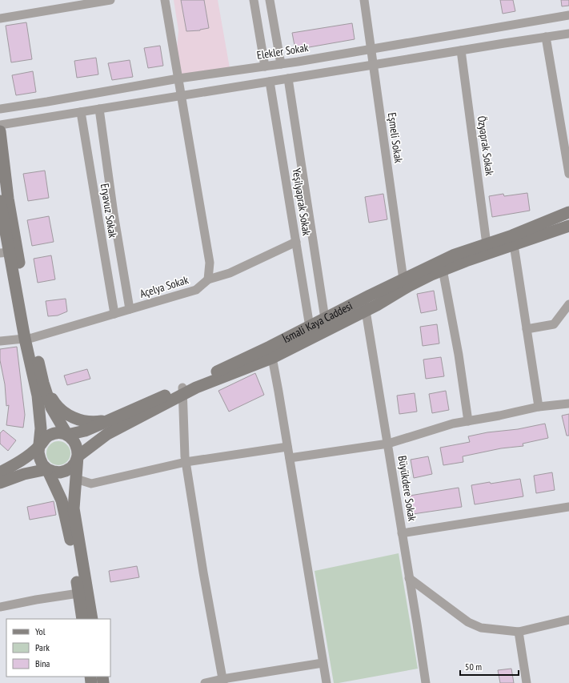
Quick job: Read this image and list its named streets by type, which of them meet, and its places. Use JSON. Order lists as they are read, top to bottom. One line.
{"streets":{"street":["Elekler Sokak","Eşmeli Sokak","Özyaprak Sokak","Yeşilyaprak Sokak","Eryavuz Sokak","Açelya Sokak","İsmali Kaya Caddesi","Büyükdere Sokak"]},"crossings":[["Elekler Sokak","Eşmeli Sokak"],["Eşmeli Sokak","İsmali Kaya Caddesi"],["Özyaprak Sokak","İsmali Kaya Caddesi"],["Yeşilyaprak Sokak","Açelya Sokak"],["Yeşilyaprak Sokak","İsmali Kaya Caddesi"],["Eryavuz Sokak","Açelya Sokak"],["İsmali Kaya Caddesi","Büyükdere Sokak"]],"legend":["Yol","Park","Bina"],"scale_bar":"50 m"}
